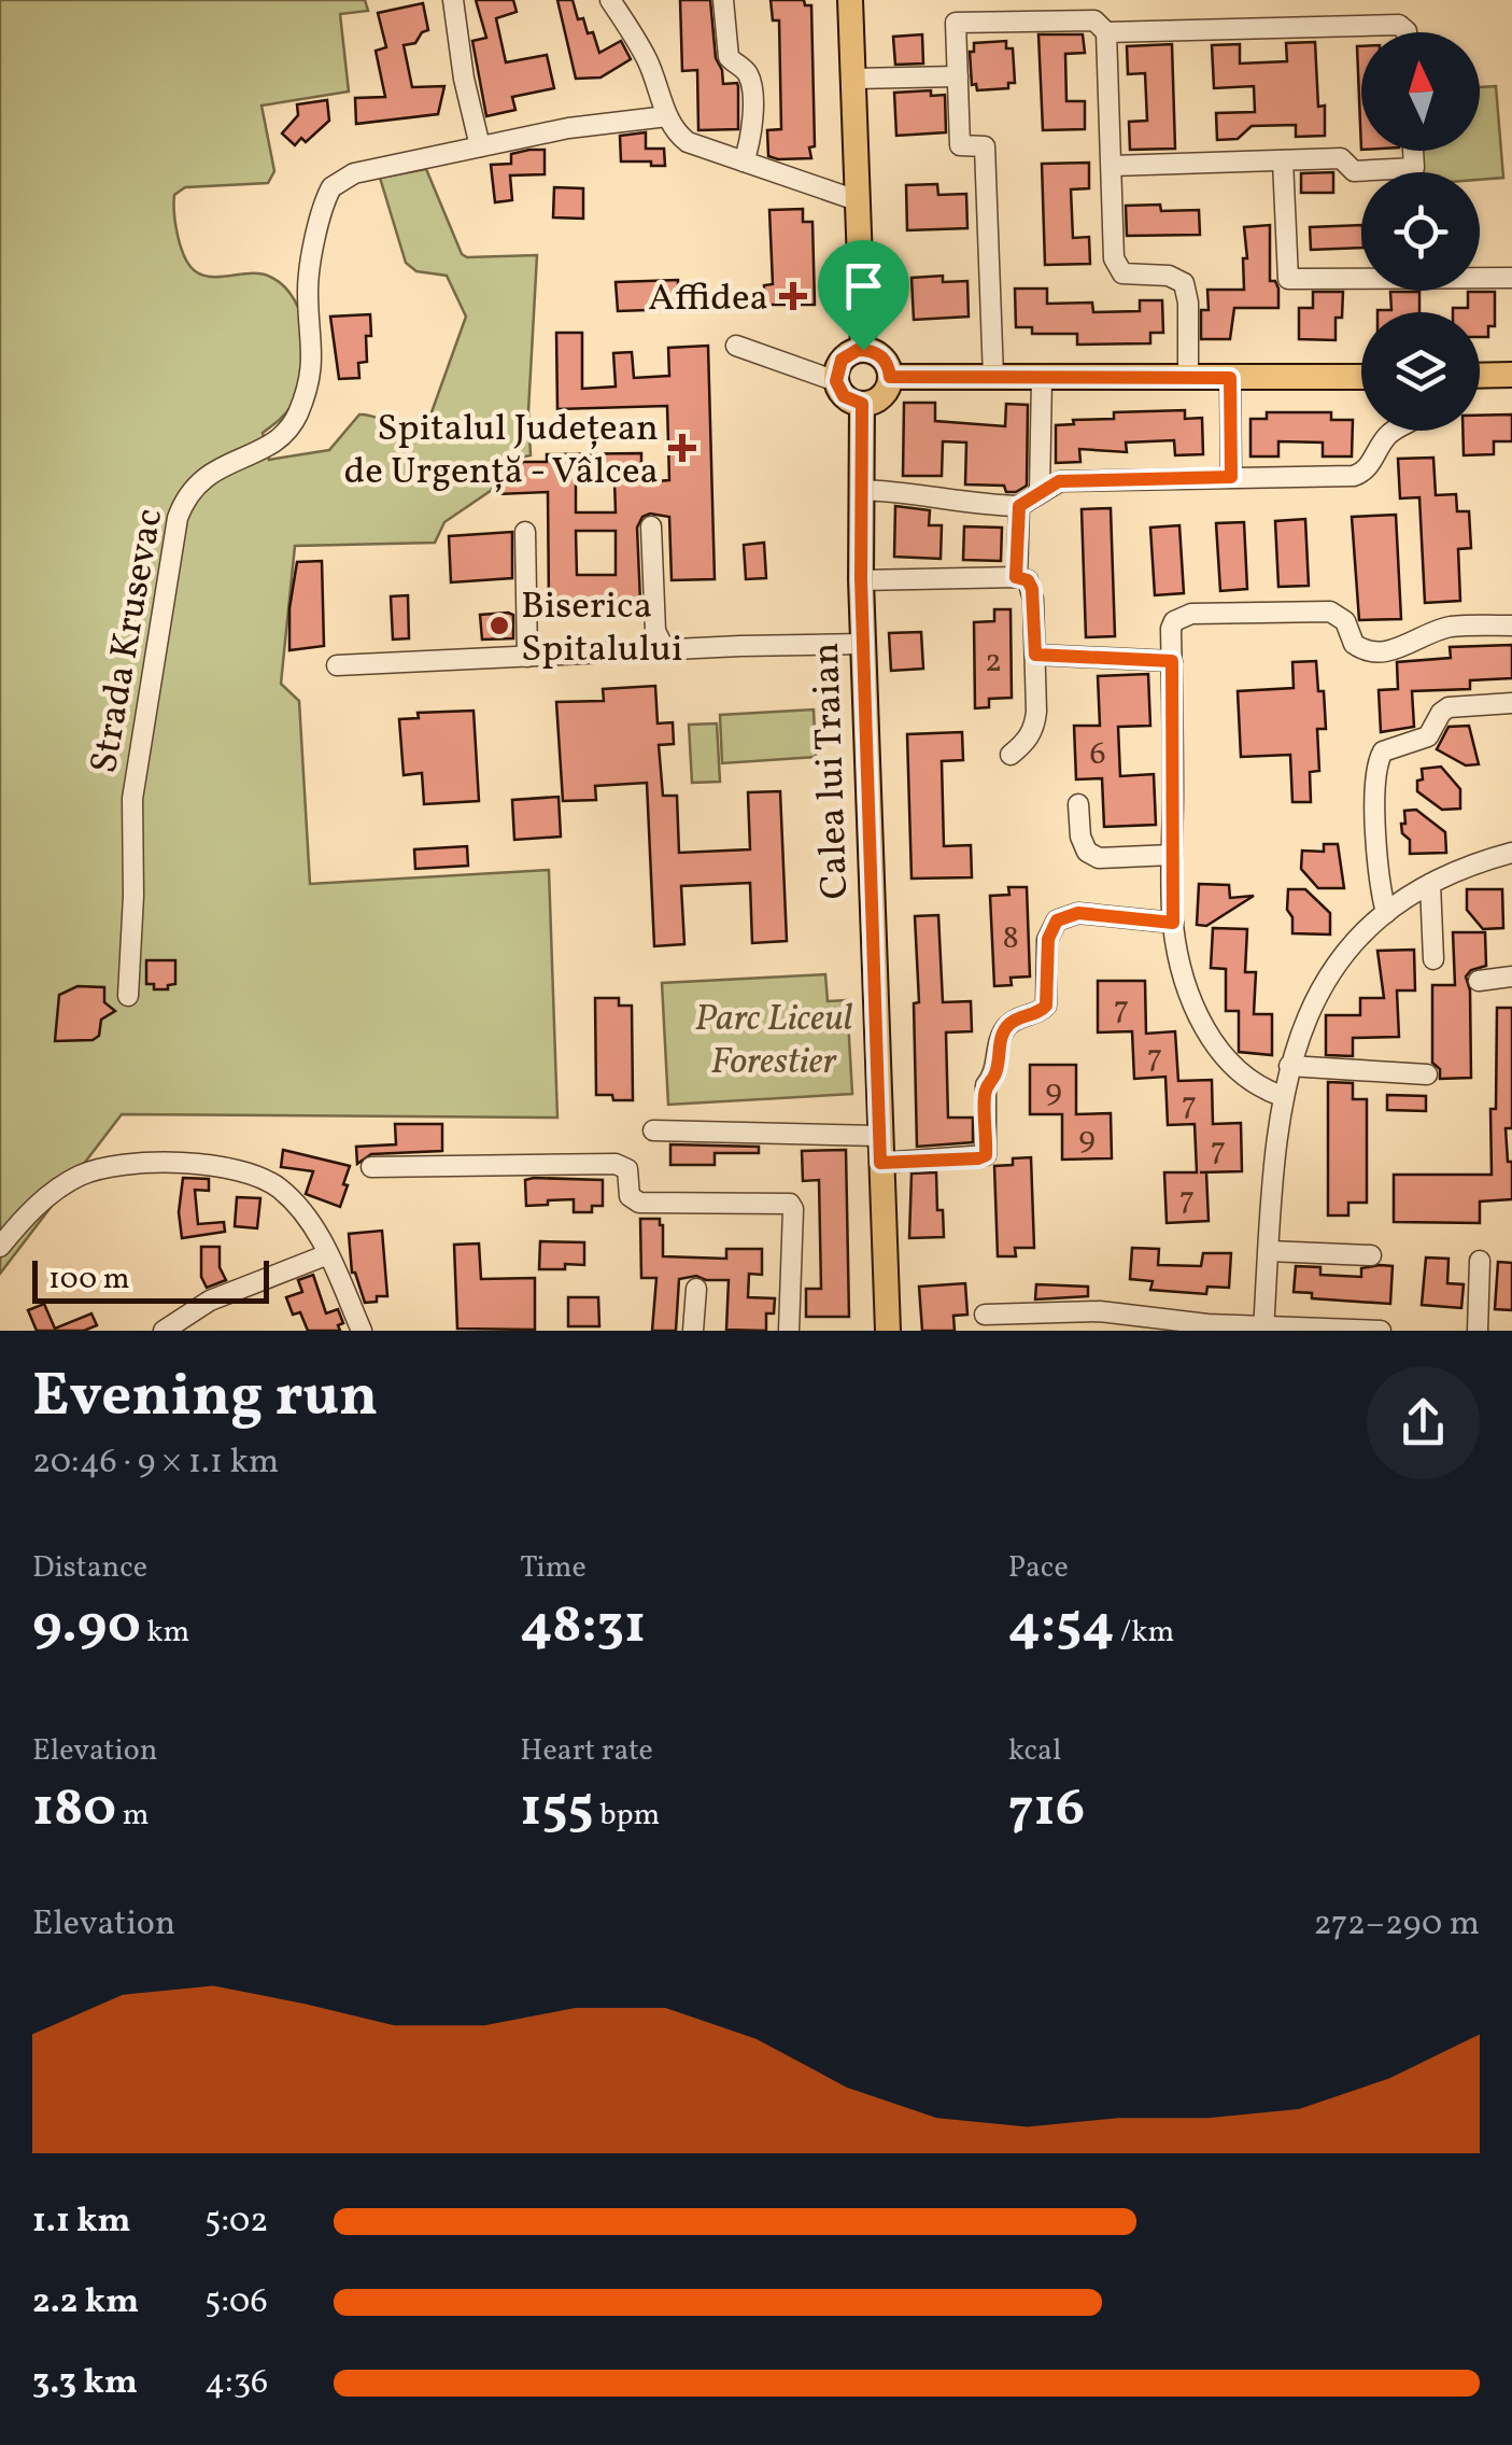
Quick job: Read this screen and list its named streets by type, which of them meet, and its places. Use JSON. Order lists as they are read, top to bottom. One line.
{"streets":{"main road":["Calea lui Traian"],"street":["Strada Krusevac"]},"parks":["Parc Liceul Forestier"],"places":{"health":["Affidea","Spitalul Județean de Urgență - Vâlcea"],"other":["Biserica Spitalului"]},"house_numbers":["2","6","8","7","7","9","7","9","7","7"],"scale_bar":"100 m","north":"top","page":{"scale":"100 m","heading":["Evening run","20:46 · 9 × 1.1 km"],"stats":[["Distance","9.90 km"],["Time","48:31"],["Pace","4:54 /km"],["Elevation","180 m"],["Heart rate","155 bpm"],["kcal","716"]],"chart":["Elevation","272–290 m"],"list":[{"name":"1.1 km","note":"5:02"},{"name":"2.2 km","note":"5:06"},{"name":"3.3 km","note":"4:36"}]}}
